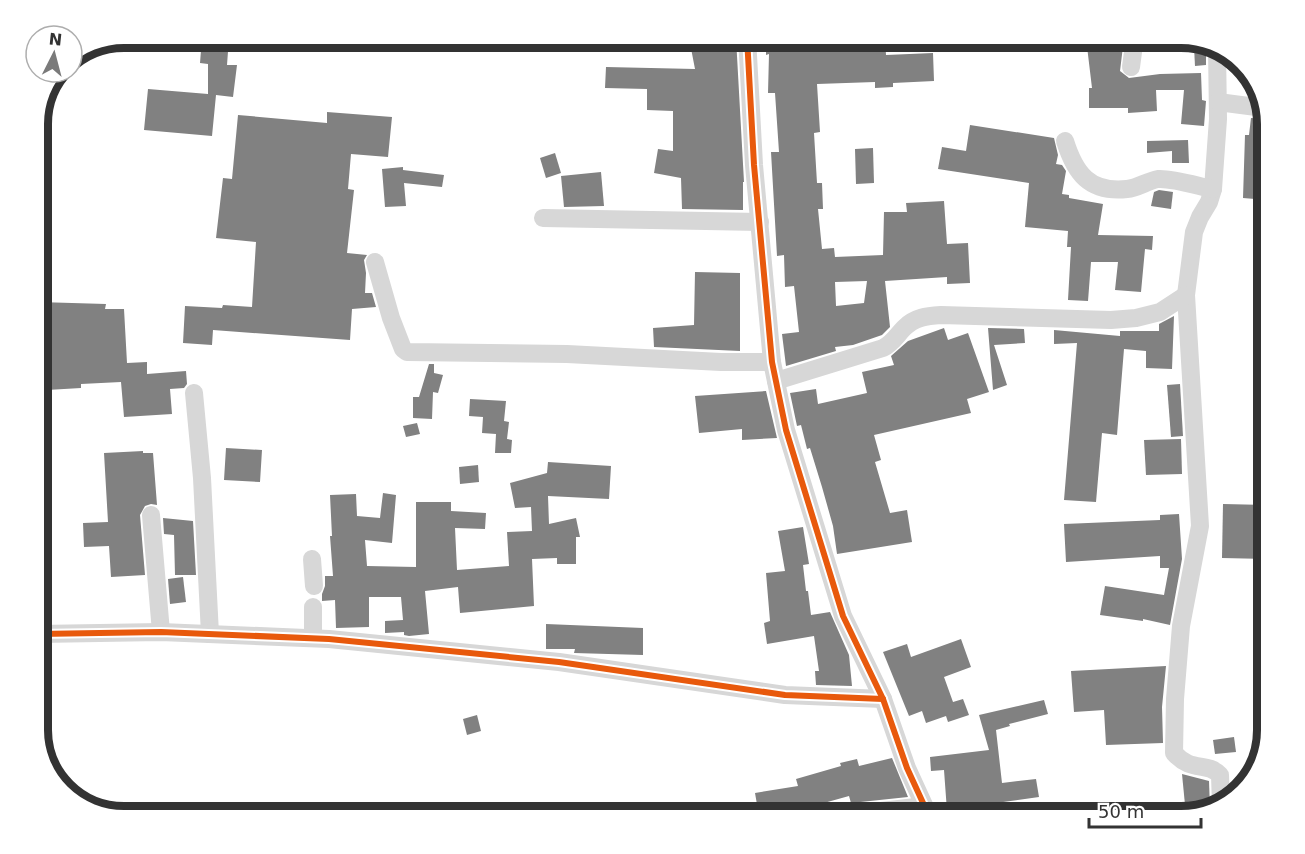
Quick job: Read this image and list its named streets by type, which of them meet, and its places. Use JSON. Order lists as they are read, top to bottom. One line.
{"scale_bar":"50 m","north":"top"}
